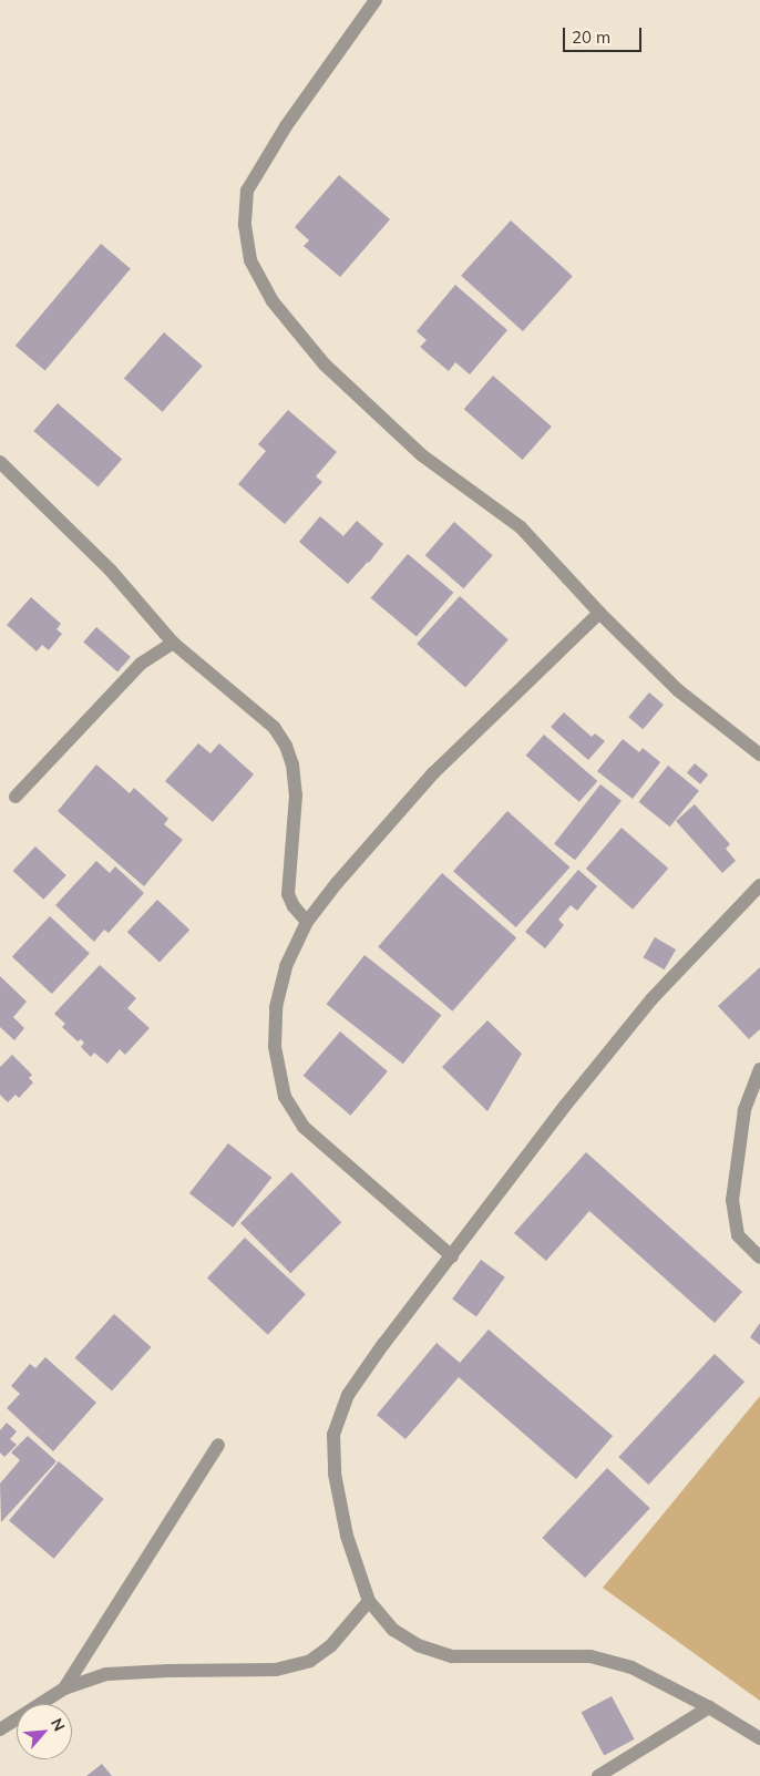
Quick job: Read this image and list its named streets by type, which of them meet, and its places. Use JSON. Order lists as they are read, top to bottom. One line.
{"scale_bar":"20 m","north":"top right"}
